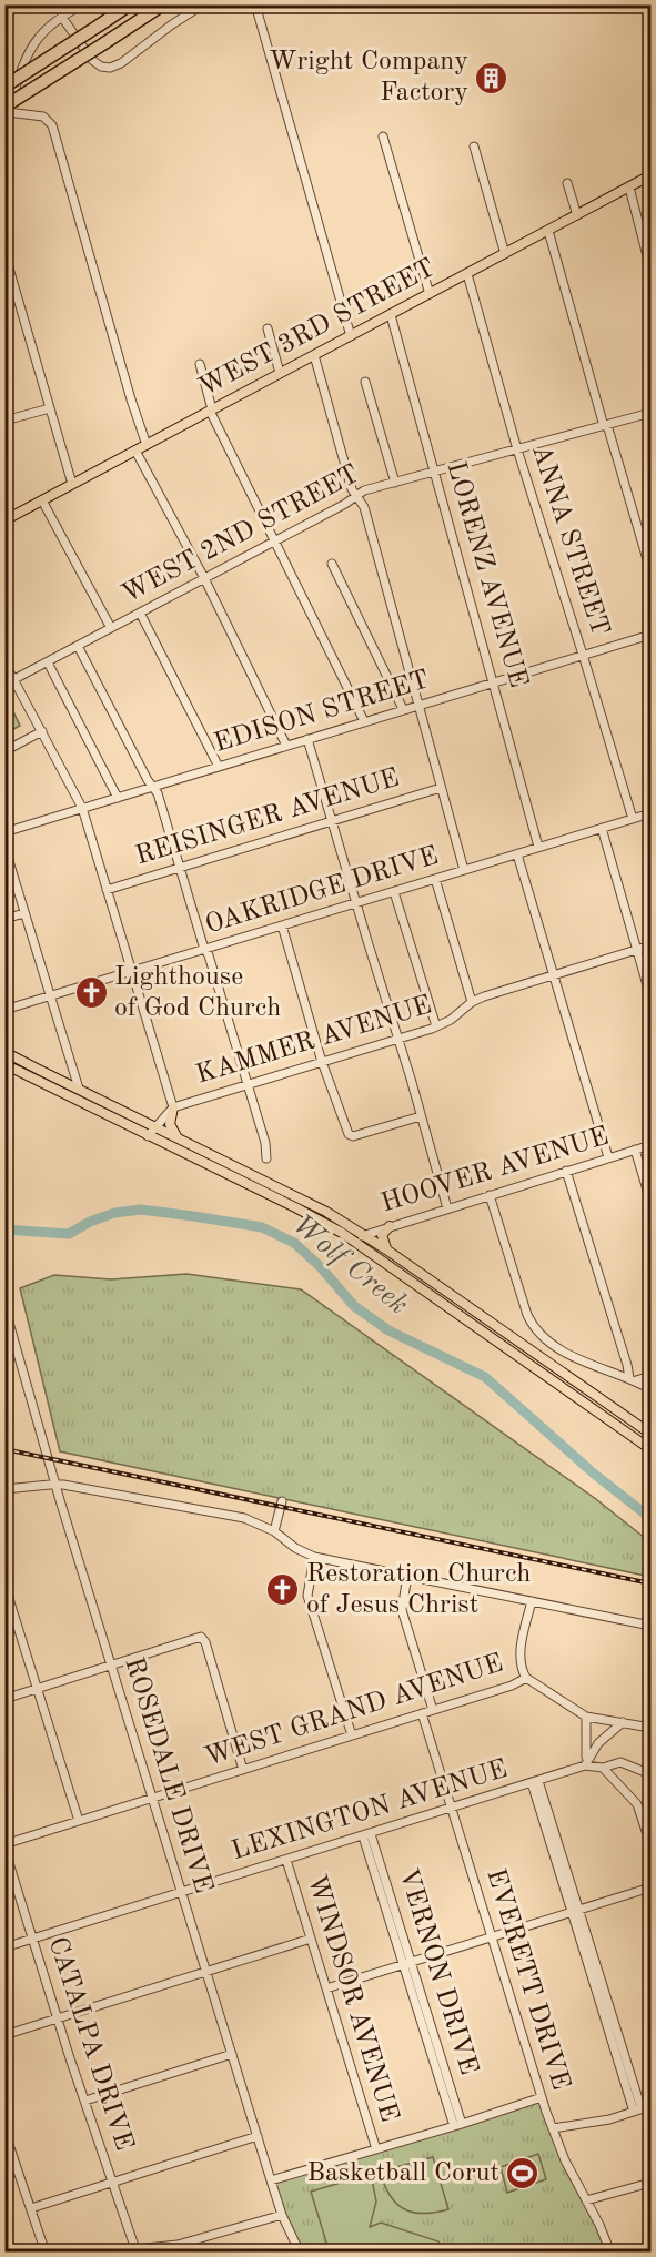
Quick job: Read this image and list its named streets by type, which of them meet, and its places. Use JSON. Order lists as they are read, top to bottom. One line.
{"streets":{"main road":["WEST 3RD STREET"],"street":["WEST 2ND STREET","ANNA STREET","LORENZ AVENUE","EDISON STREET","REISINGER AVENUE","OAKRIDGE DRIVE","KAMMER AVENUE","HOOVER AVENUE","WEST GRAND AVENUE","ROSEDALE DRIVE","LEXINGTON AVENUE","VERNON DRIVE","EVERETT DRIVE","WINDSOR AVENUE","CATALPA DRIVE"]},"crossings":[["WEST 3RD STREET","ANNA STREET"],["WEST 3RD STREET","LORENZ AVENUE"],["WEST 2ND STREET","ANNA STREET"],["WEST 2ND STREET","LORENZ AVENUE"],["ANNA STREET","EDISON STREET"],["ANNA STREET","OAKRIDGE DRIVE"],["LORENZ AVENUE","EDISON STREET"],["LORENZ AVENUE","OAKRIDGE DRIVE"],["WEST GRAND AVENUE","ROSEDALE DRIVE"],["WEST GRAND AVENUE","EVERETT DRIVE"],["WEST GRAND AVENUE","CATALPA DRIVE"],["ROSEDALE DRIVE","LEXINGTON AVENUE"],["LEXINGTON AVENUE","VERNON DRIVE"],["LEXINGTON AVENUE","EVERETT DRIVE"],["LEXINGTON AVENUE","WINDSOR AVENUE"],["LEXINGTON AVENUE","CATALPA DRIVE"]],"water":["Wolf Creek"],"places":{"building":["Wright Company Factory"],"church":["Lighthouse of God Church","Restoration Church of Jesus Christ"],"sports":["Basketball Corut"]}}
